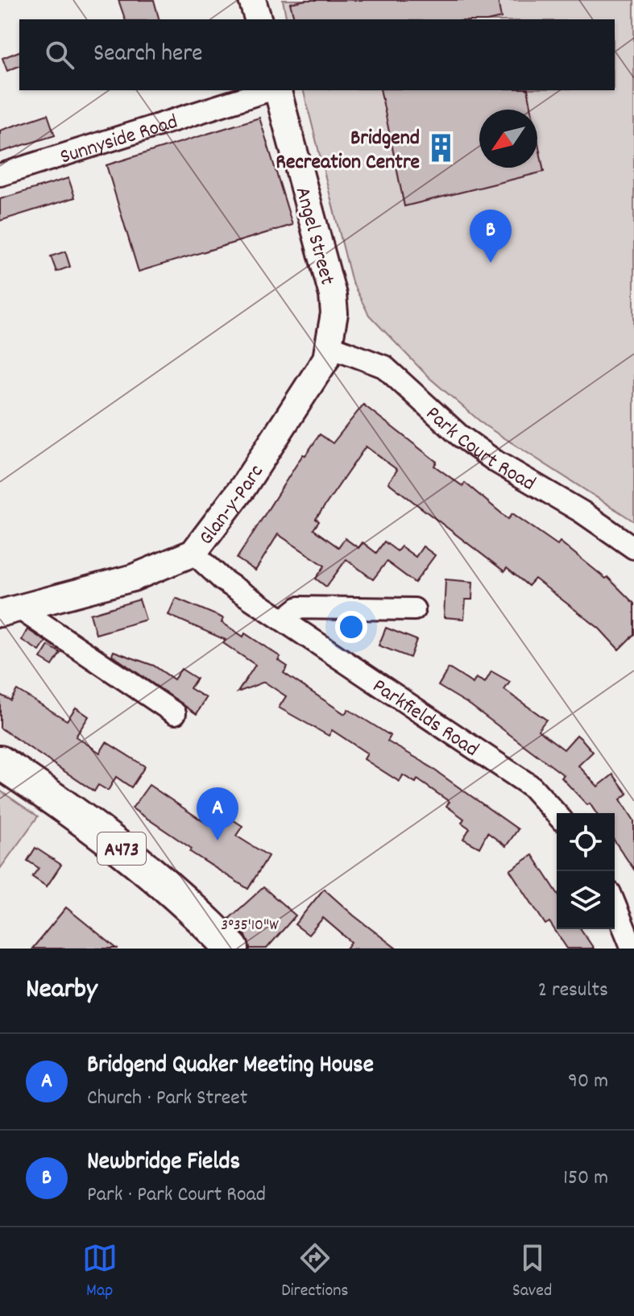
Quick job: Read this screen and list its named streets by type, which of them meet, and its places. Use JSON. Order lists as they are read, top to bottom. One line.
{"streets":{"main road":["A473"],"street":["Sunnyside Road","Angel Street","Park Court Road","Glan-y-Parc","Parkfields Road"]},"crossings":[["Angel Street","Park Court Road"],["Angel Street","Glan-y-Parc"],["Park Court Road","Glan-y-Parc"],["Glan-y-Parc","Parkfields Road"]],"places":{"building":["Bridgend Recreation Centre"]},"north":"bottom left","page":{"search":"Search here","pins":["B","A"],"heading":["Nearby","2 results"],"list":[{"mark":"A","name":"Bridgend Quaker Meeting House","note":"Church · Park Street","value":"90 m"},{"mark":"B","name":"Newbridge Fields","note":"Park · Park Court Road","value":"150 m"}],"nav":["Map","Directions","Saved"]},"coordinates":["3°35'10\"W"]}
